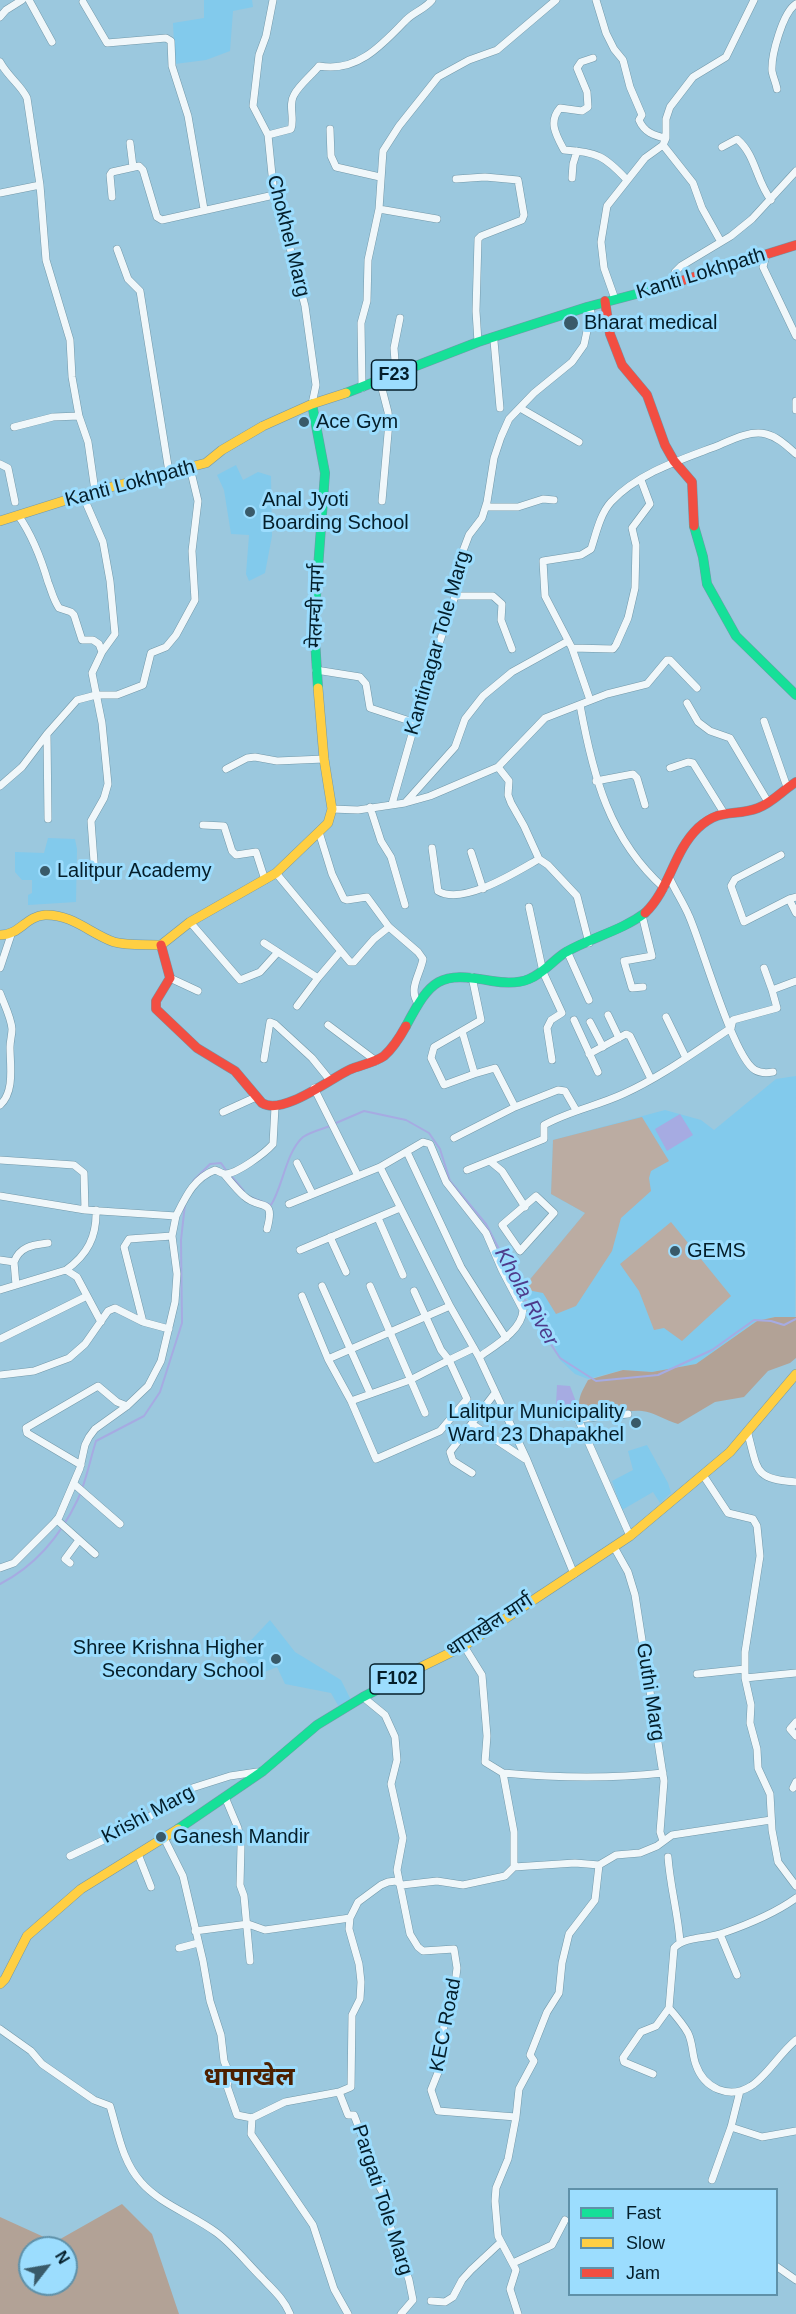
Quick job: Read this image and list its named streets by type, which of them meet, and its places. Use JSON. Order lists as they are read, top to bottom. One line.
{"streets":{"main road":["Kanti Lokhpath","F23","मेलम्ची मार्ग","धापाखेल मार्ग","F102"],"street":["Chokhel Marg","Kantinagar Tole Marg","Guthi Marg","Krishi Marg","KEC Road","Pargati Tole Marg"]},"crossings":[["Chokhel Marg","Kanti Lokhpath"],["Chokhel Marg","मेलम्ची मार्ग"],["Kanti Lokhpath","मेलम्ची मार्ग"],["Kanti Lokhpath","Kantinagar Tole Marg"],["धापाखेल मार्ग","Guthi Marg"],["धापाखेल मार्ग","Krishi Marg"],["धापाखेल मार्ग","KEC Road"]],"districts":["धापाखेल"],"water":["Khola River"],"places":["Bharat medical","Ace Gym","Anal Jyoti Boarding School","Lalitpur Academy","GEMS","Lalitpur Municipality Ward 23 Dhapakhel","Shree Krishna Higher Secondary School","Ganesh Mandir"],"legend":["Fast","Slow","Jam"],"north":"top right"}
